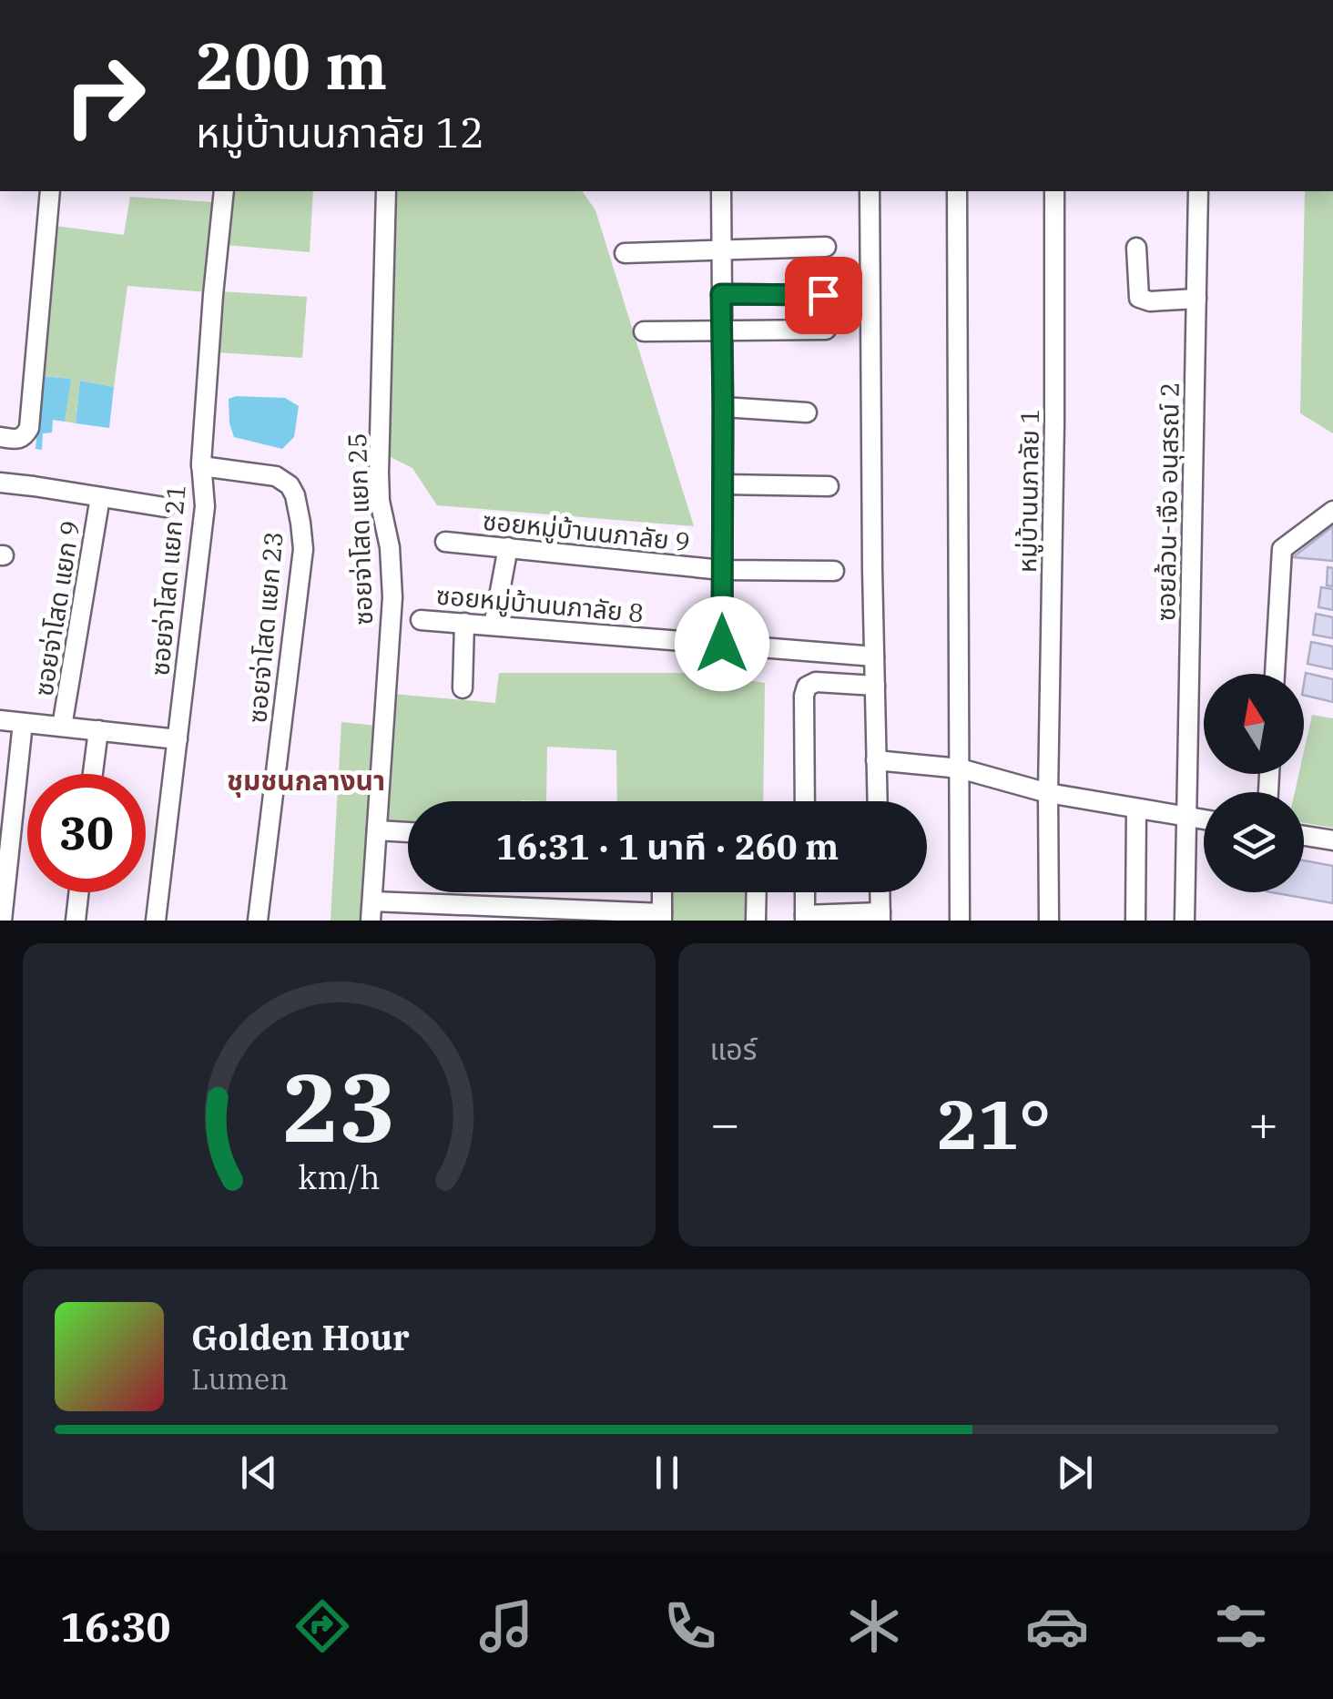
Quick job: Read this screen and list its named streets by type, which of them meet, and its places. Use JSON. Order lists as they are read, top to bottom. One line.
{"streets":{"street":["หมู่บ้านนภาลัย 1","ซอยล้วน-เจือ อนุสรณ์ 2","ซอยจ่าโสด แยก 25","ซอยหมู่บ้านนภาลัย 9","ซอยจ่าโสด แยก 21","ซอยหมู่บ้านนภาลัย 8","ซอยจ่าโสด แยก 9","ซอยจ่าโสด แยก 23"]},"crossings":[["ซอยจ่าโสด แยก 21","ซอยจ่าโสด แยก 23"]],"districts":["ชุมชนกลางนา"],"north":"top","page":{"turn":["200 m","หมู่บ้านนภาลัย 12"],"limit":"30","trip":"16:31 · 1 นาที · 260 m","tile":"แอร์","heat":["−","21°","+"],"song":["Golden Hour","Lumen"],"tabs":"16:30","gauge":["23","km/h"]}}
